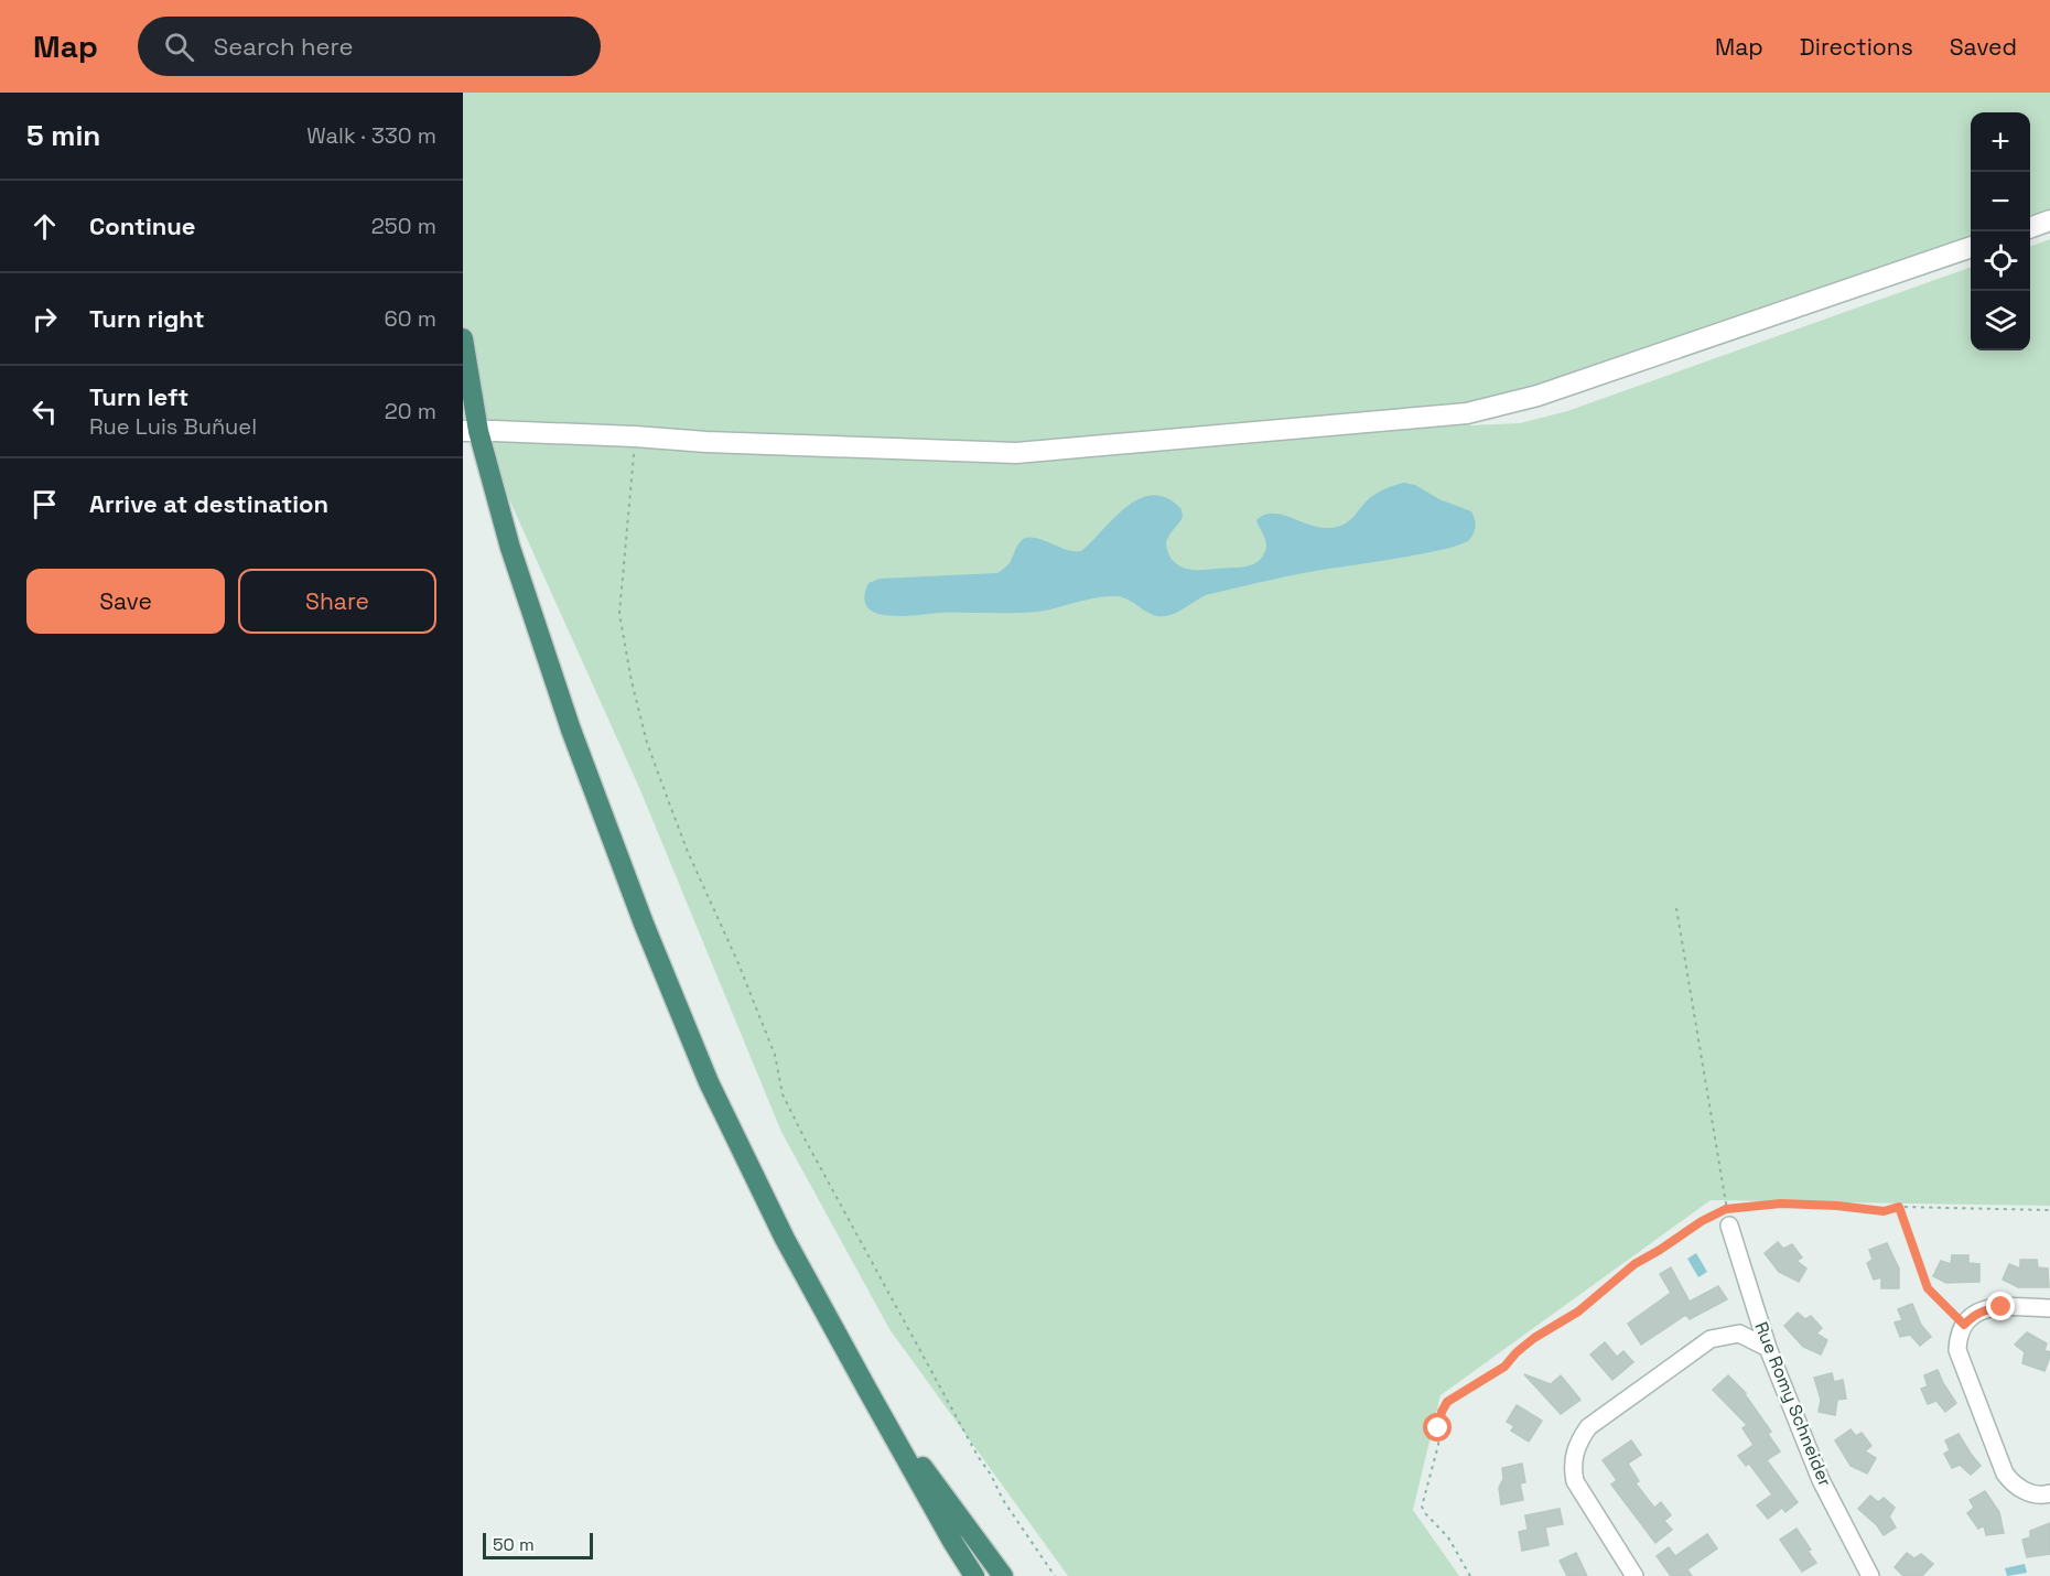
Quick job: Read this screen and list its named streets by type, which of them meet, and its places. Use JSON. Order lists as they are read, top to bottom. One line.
{"streets":{"street":["Rue Romy Schneider"]},"scale_bar":"50 m","page":{"header":"Map","search":"Search here","nav":["Map","Directions","Saved"],"heading":["5 min","Walk · 330 m"],"map_buttons":["+","−"],"list":[["Continue","250 m"],["Turn right","60 m"],["Turn left","Rue Luis Buñuel","20 m"],"Arrive at destination"],"buttons":["Save","Share"],"scale":"50 m"}}
